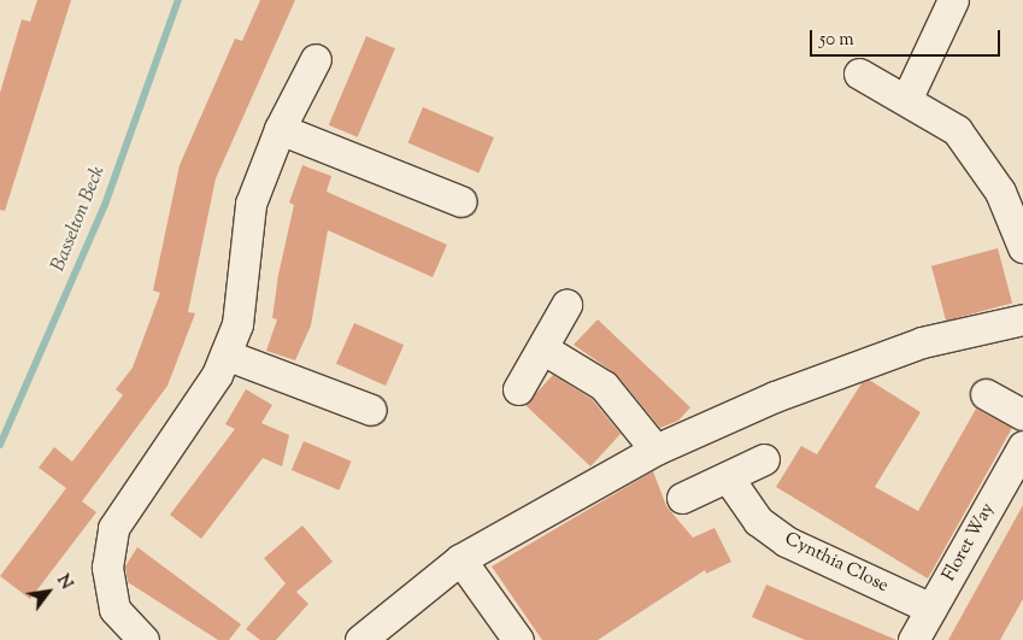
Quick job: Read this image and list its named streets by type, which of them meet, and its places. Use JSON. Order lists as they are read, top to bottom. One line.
{"streets":{"street":["Floret Way","Cynthia Close"]},"crossings":[["Floret Way","Cynthia Close"]],"water":["Basselton Beck"],"scale_bar":"50 m","north":"top right"}
